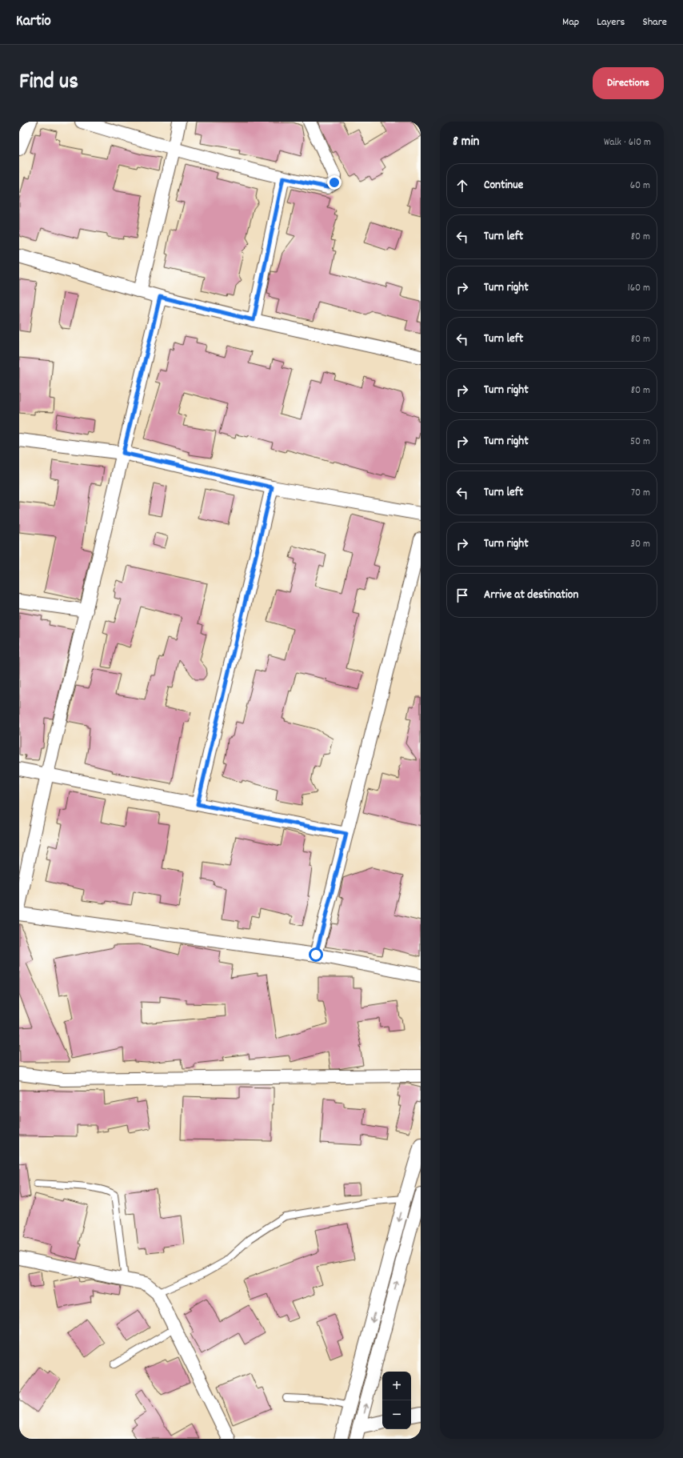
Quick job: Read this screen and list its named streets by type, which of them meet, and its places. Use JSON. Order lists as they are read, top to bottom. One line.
{"page":{"header":"Kartio","nav":["Map","Layers","Share"],"title":"Find us","buttons":"Directions","heading":["8 min","Walk · 610 m"],"list":[["Continue","60 m"],["Turn left","80 m"],["Turn right","160 m"],["Turn left","80 m"],["Turn right","80 m"],["Turn right","50 m"],["Turn left","70 m"],["Turn right","30 m"],"Arrive at destination"],"map_buttons":["+","−"]}}
